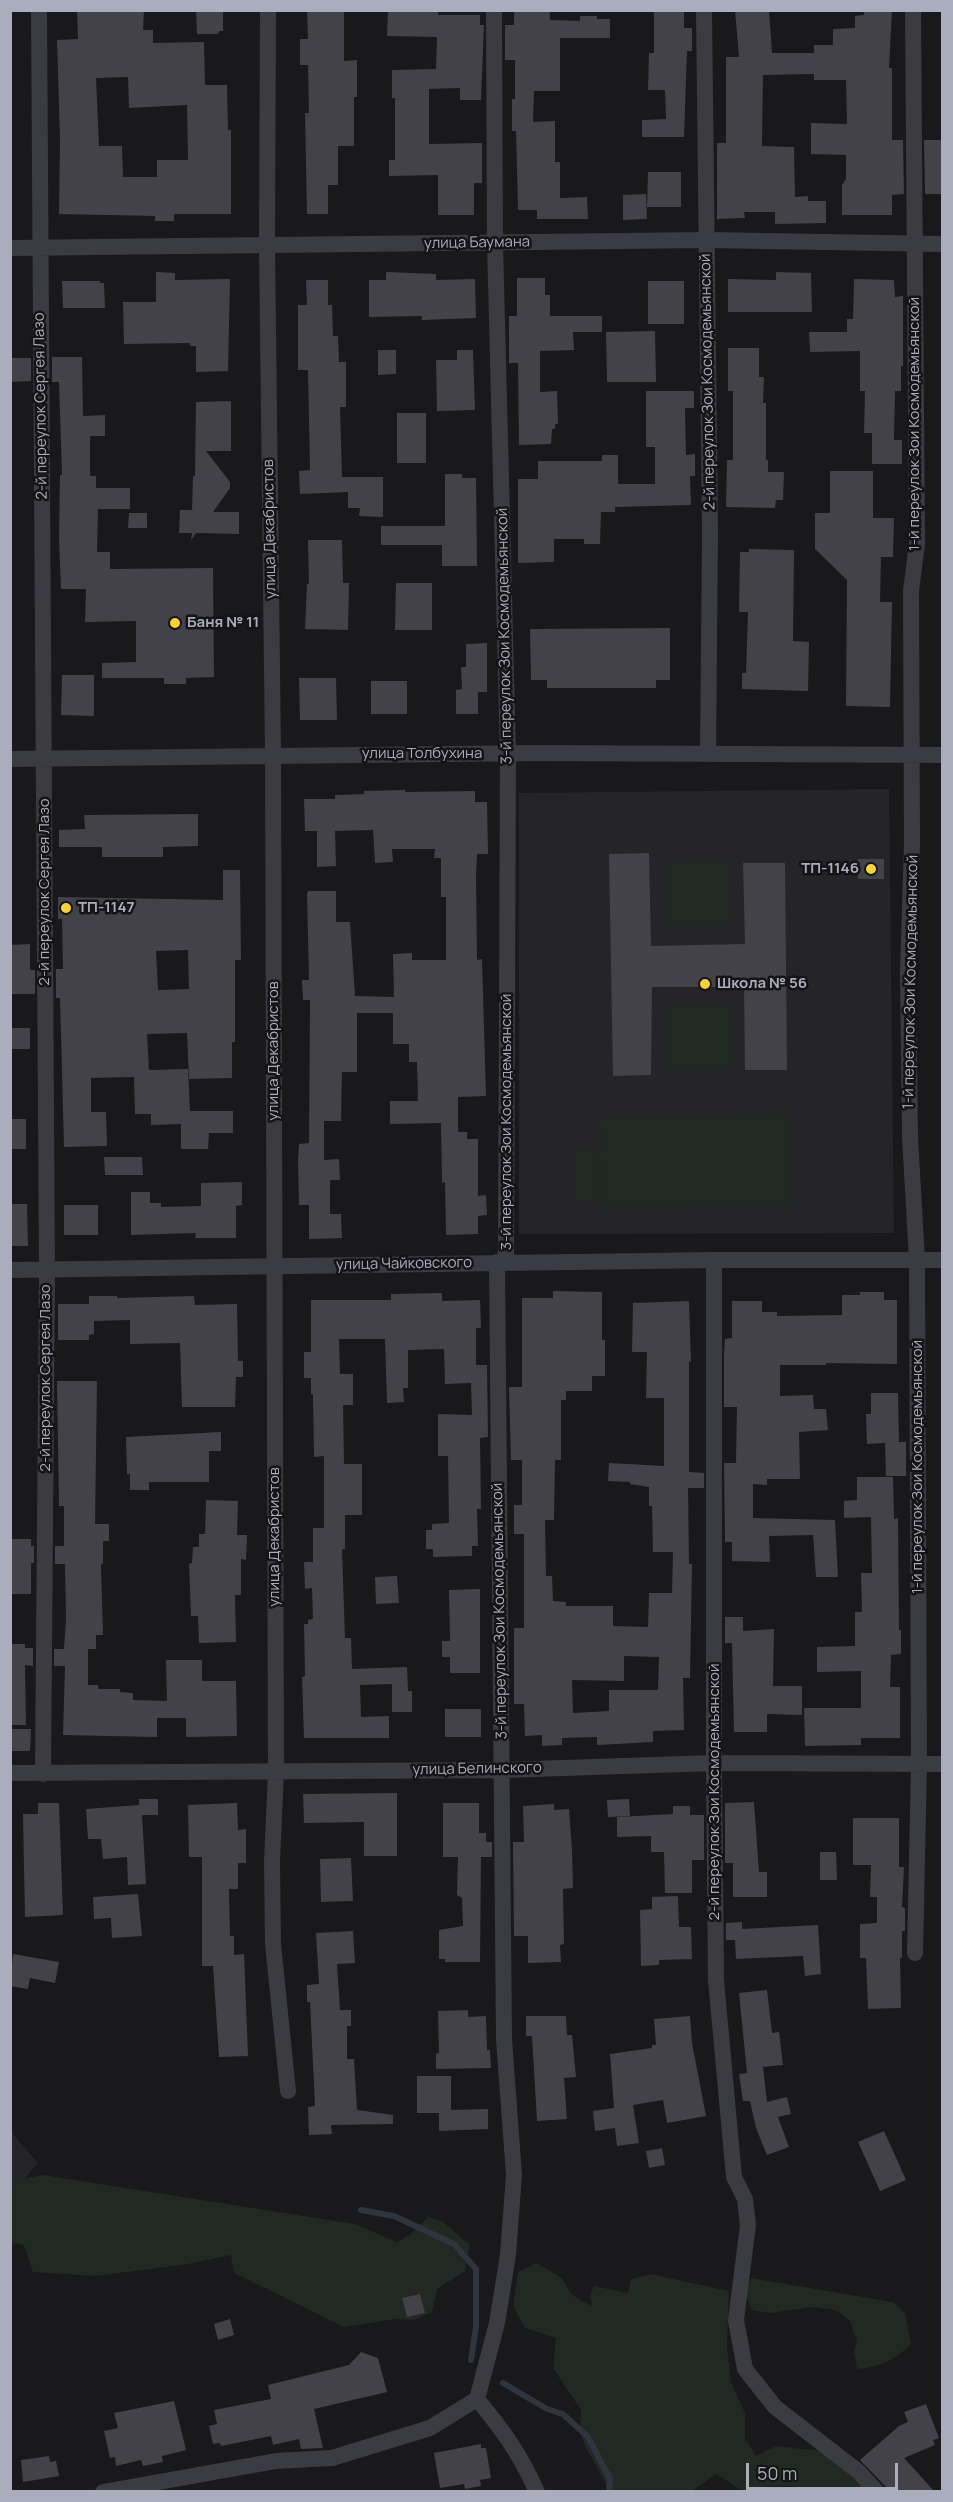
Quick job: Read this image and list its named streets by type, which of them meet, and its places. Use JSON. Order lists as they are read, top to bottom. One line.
{"streets":{"street":["улица Баумана","2-й переулок Зои Космодемьянской","2-й переулок Сергея Лазо","1-й переулок Зои Космодемьянской","улица Декабристов","3-й переулок Зои Космодемьянской","улица Толбухина","улица Чайковского","улица Белинского"]},"crossings":[["улица Баумана","2-й переулок Зои Космодемьянской"],["улица Баумана","2-й переулок Сергея Лазо"],["улица Баумана","1-й переулок Зои Космодемьянской"],["улица Баумана","улица Декабристов"],["улица Баумана","3-й переулок Зои Космодемьянской"],["2-й переулок Зои Космодемьянской","улица Толбухина"],["2-й переулок Зои Космодемьянской","улица Чайковского"],["2-й переулок Зои Космодемьянской","улица Белинского"],["2-й переулок Сергея Лазо","улица Толбухина"],["2-й переулок Сергея Лазо","улица Чайковского"],["2-й переулок Сергея Лазо","улица Белинского"],["1-й переулок Зои Космодемьянской","улица Толбухина"],["1-й переулок Зои Космодемьянской","улица Чайковского"],["1-й переулок Зои Космодемьянской","улица Белинского"],["улица Декабристов","улица Толбухина"],["улица Декабристов","улица Чайковского"],["улица Декабристов","улица Белинского"],["3-й переулок Зои Космодемьянской","улица Толбухина"],["3-й переулок Зои Космодемьянской","улица Чайковского"],["3-й переулок Зои Космодемьянской","улица Белинского"]],"places":["Баня № 11","ТП-1146","ТП-1147","Школа № 56"],"scale_bar":"50 m"}
